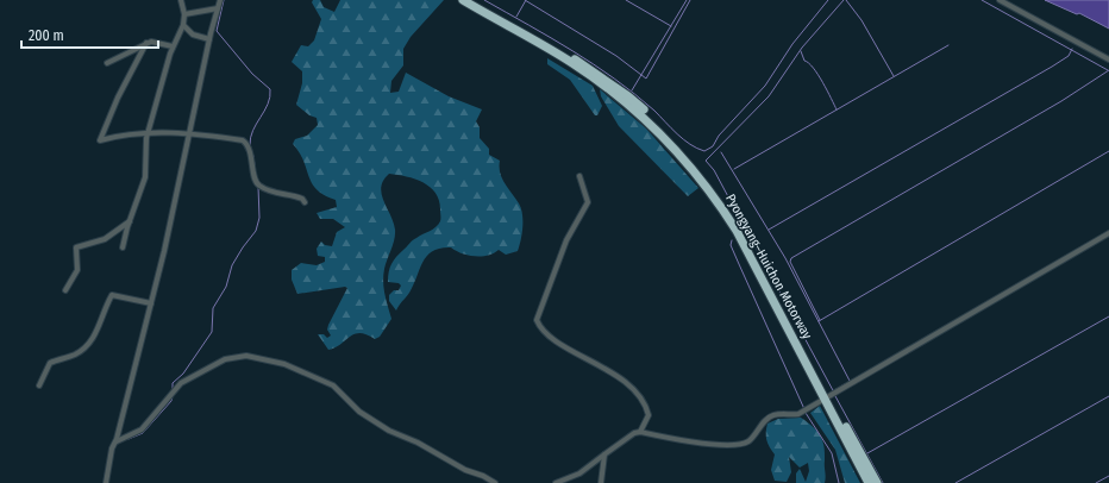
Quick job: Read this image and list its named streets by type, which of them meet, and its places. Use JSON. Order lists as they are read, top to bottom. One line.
{"streets":{"highway":["Pyongyang–Huichon Motorway"]},"scale_bar":"200 m"}
